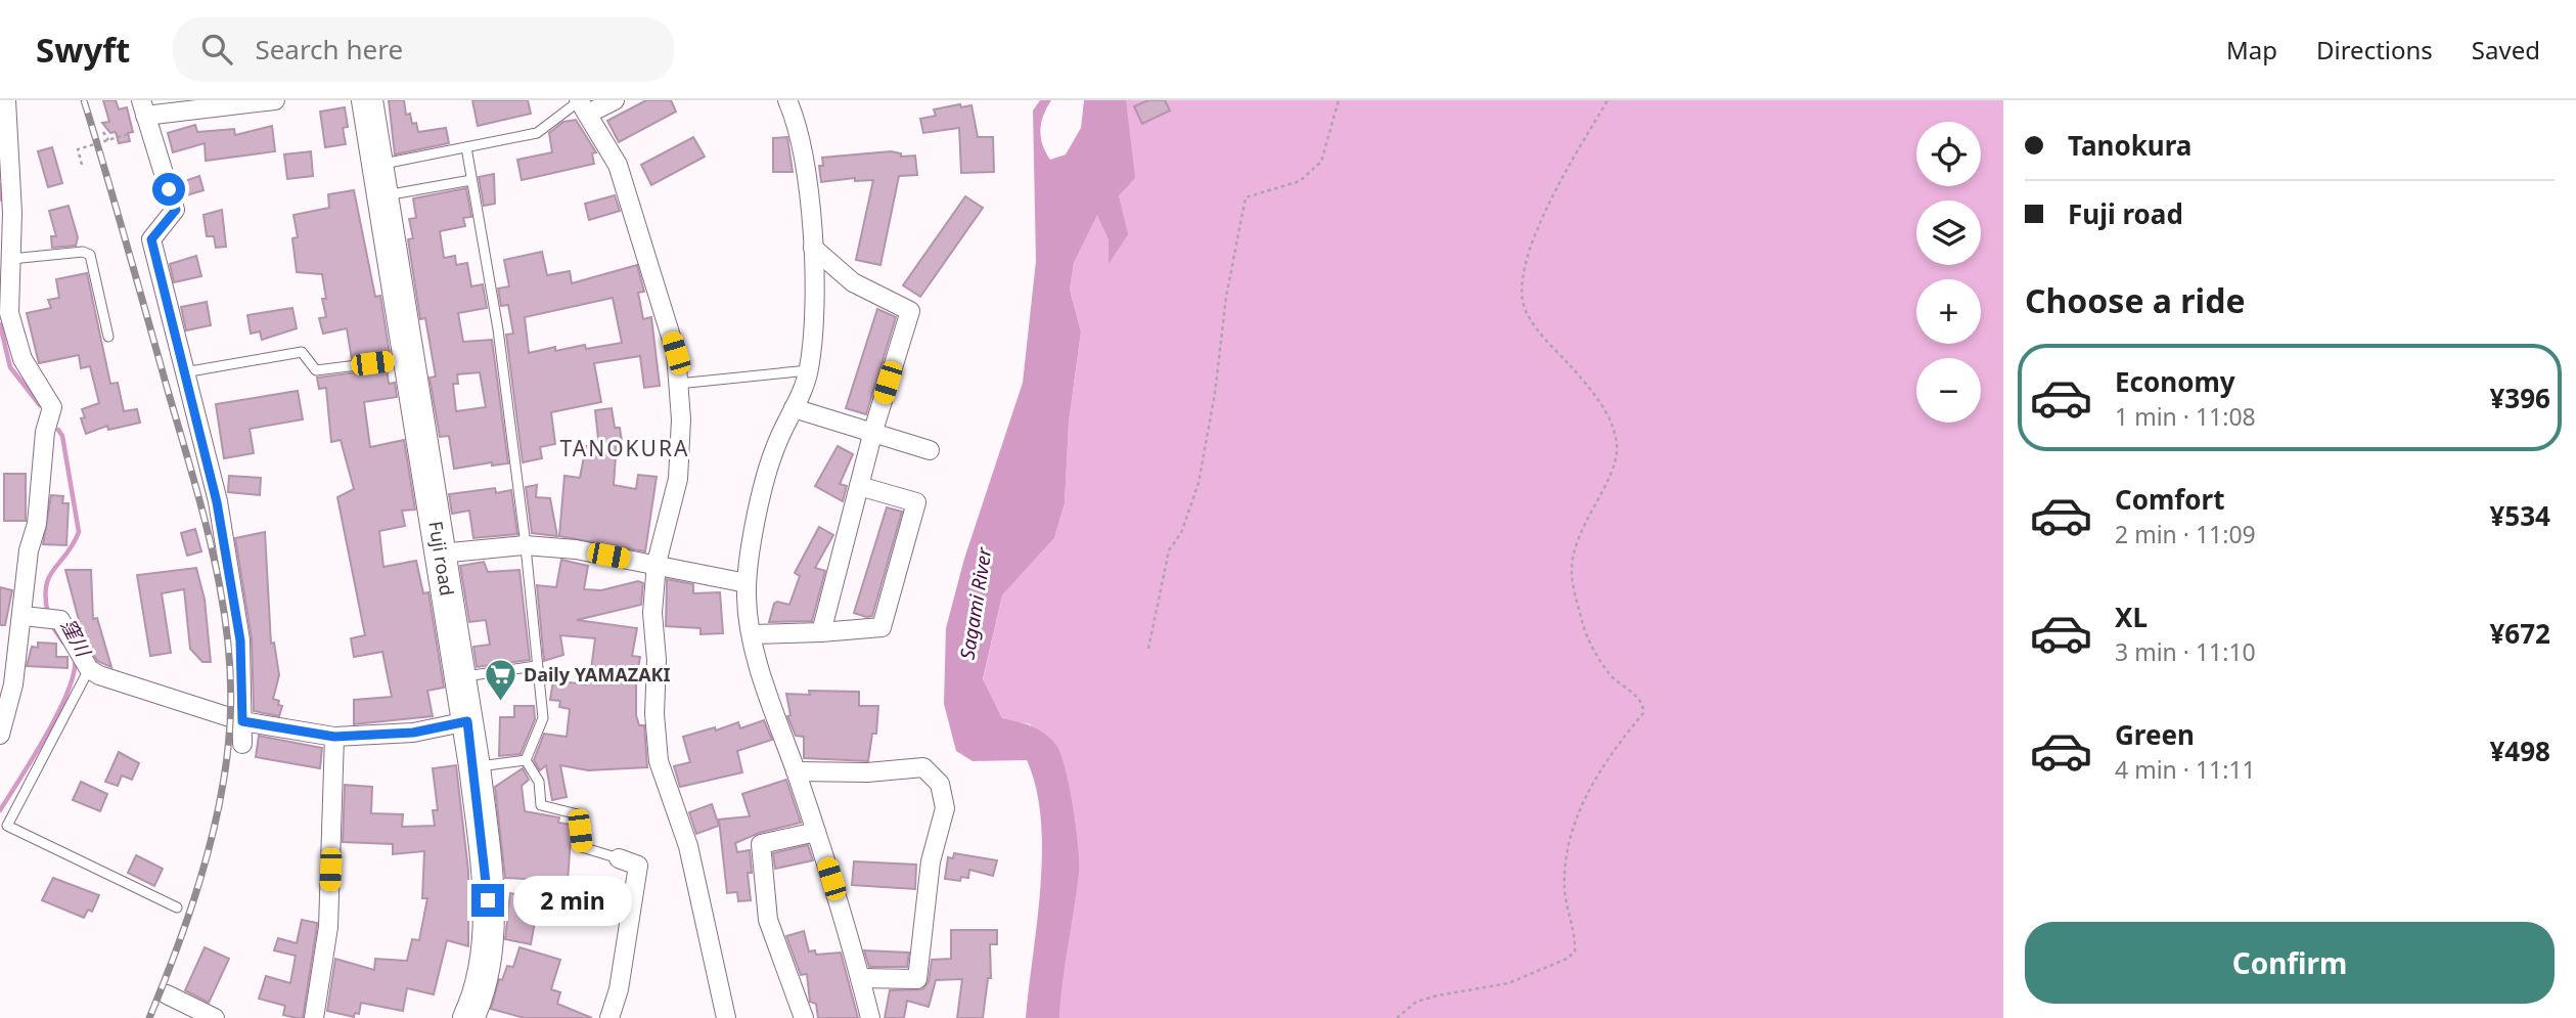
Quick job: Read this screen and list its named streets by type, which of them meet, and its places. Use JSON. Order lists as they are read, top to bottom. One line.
{"streets":{"highway":["Fuji road"]},"districts":["TANOKURA"],"water":["Sagami River","窪川"],"places":{"supermarket":["Daily YAMAZAKI"]},"page":{"header":"Swyft","search":"Search here","nav":["Map","Directions","Saved"],"banner":["Tanokura","Fuji road"],"map_buttons":["+","−"],"heading":"Choose a ride","list":[{"name":"Economy","note":"1 min · 11:08","value":"¥396"},{"name":"Comfort","note":"2 min · 11:09","value":"¥534"},{"name":"XL","note":"3 min · 11:10","value":"¥672"},{"name":"Green","note":"4 min · 11:11","value":"¥498"}],"bubble":"2 min","buttons":"Confirm"}}
